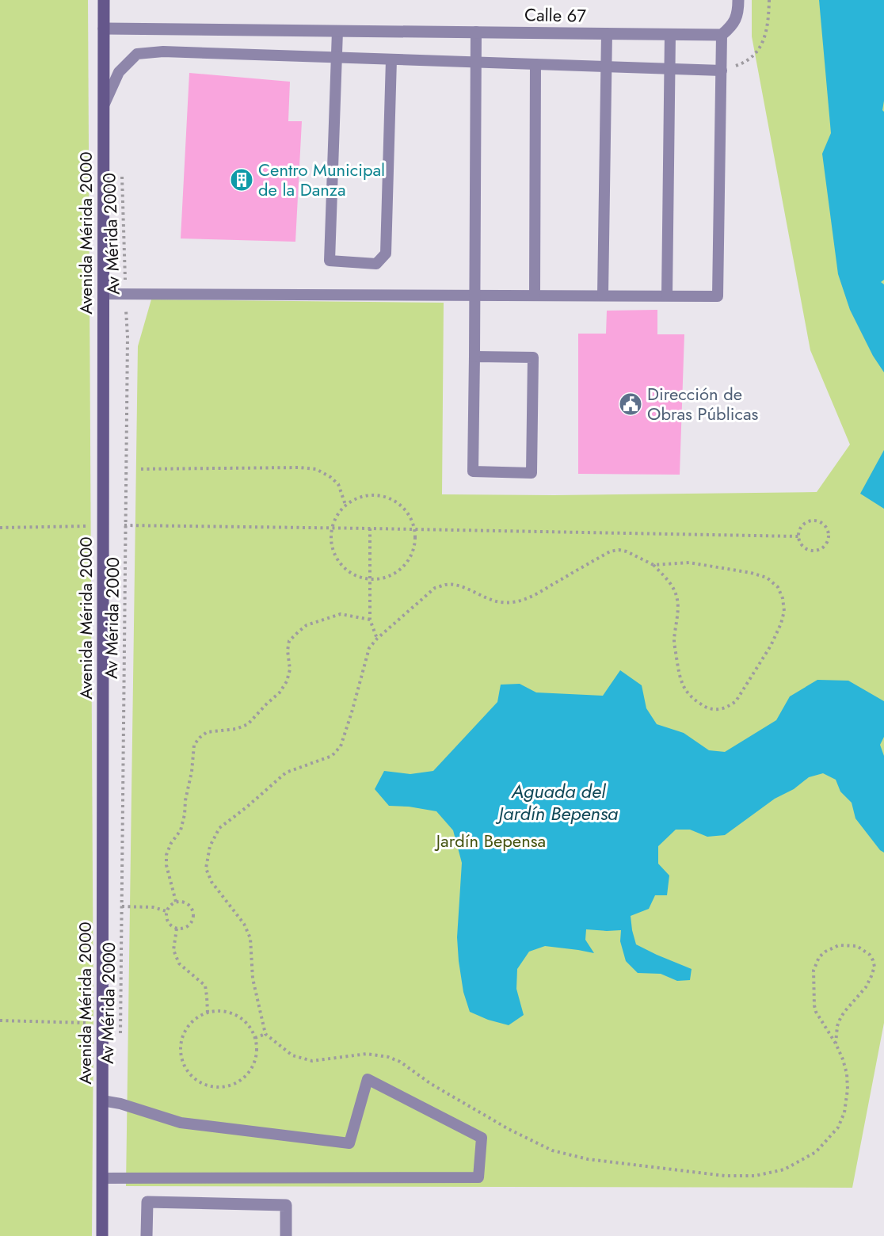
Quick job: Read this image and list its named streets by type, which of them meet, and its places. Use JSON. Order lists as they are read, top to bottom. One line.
{"streets":{"main road":["Avenida Mérida 2000"],"street":["Calle 67"],"path":["Av Mérida 2000"]},"crossings":[["Calle 67","Avenida Mérida 2000"]],"water":["Aguada del Jardín Bepensa"],"parks":["Jardín Bepensa"],"places":{"building":["Centro Municipal de la Danza"],"public building":["Dirección de Obras Públicas"]}}
